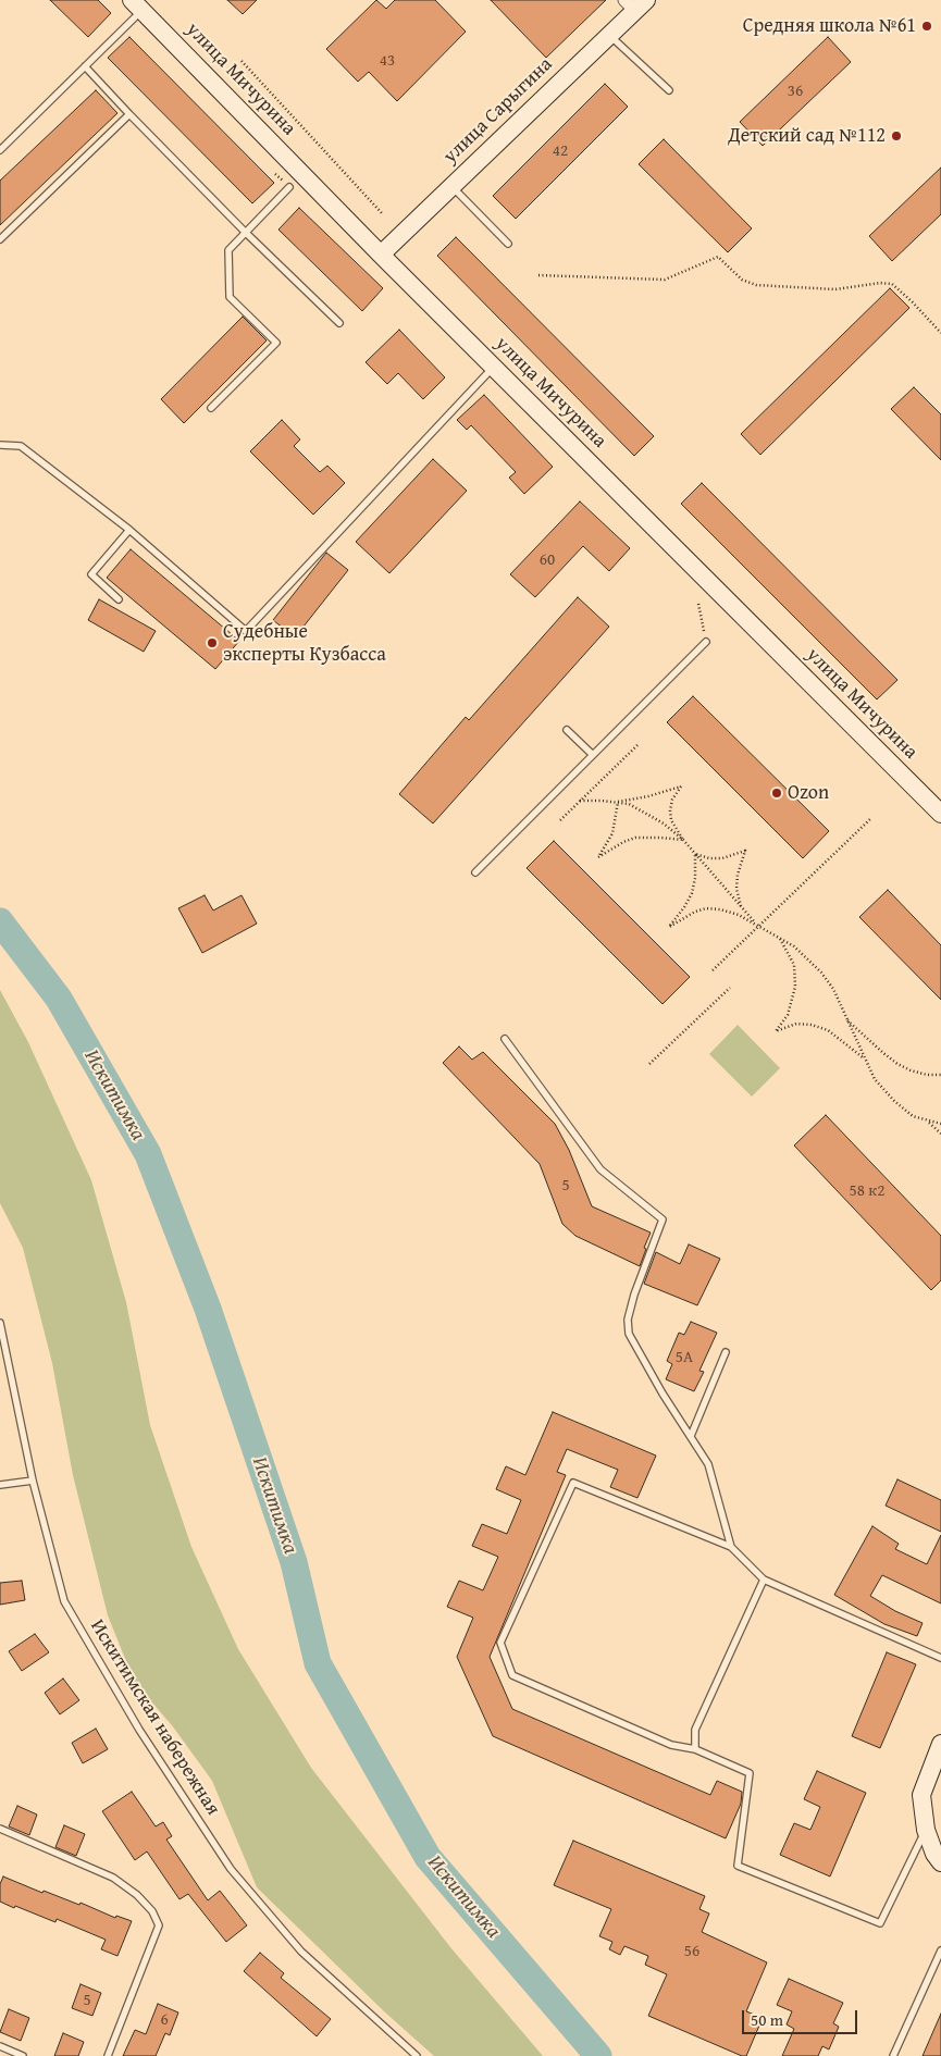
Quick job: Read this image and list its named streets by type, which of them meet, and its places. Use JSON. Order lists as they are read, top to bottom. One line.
{"streets":{"street":["улица Мичурина","улица Сарыгина"],"lane":["Искитимская набережная"]},"crossings":[["улица Мичурина","улица Сарыгина"]],"water":["Искитимка"],"places":["Средняя школа №61","Детский сад №112","Судебные эксперты Кузбасса","Ozon"],"house_numbers":["43","36","42","60","5","58 к2","5А","56","5","6"],"scale_bar":"50 m"}
